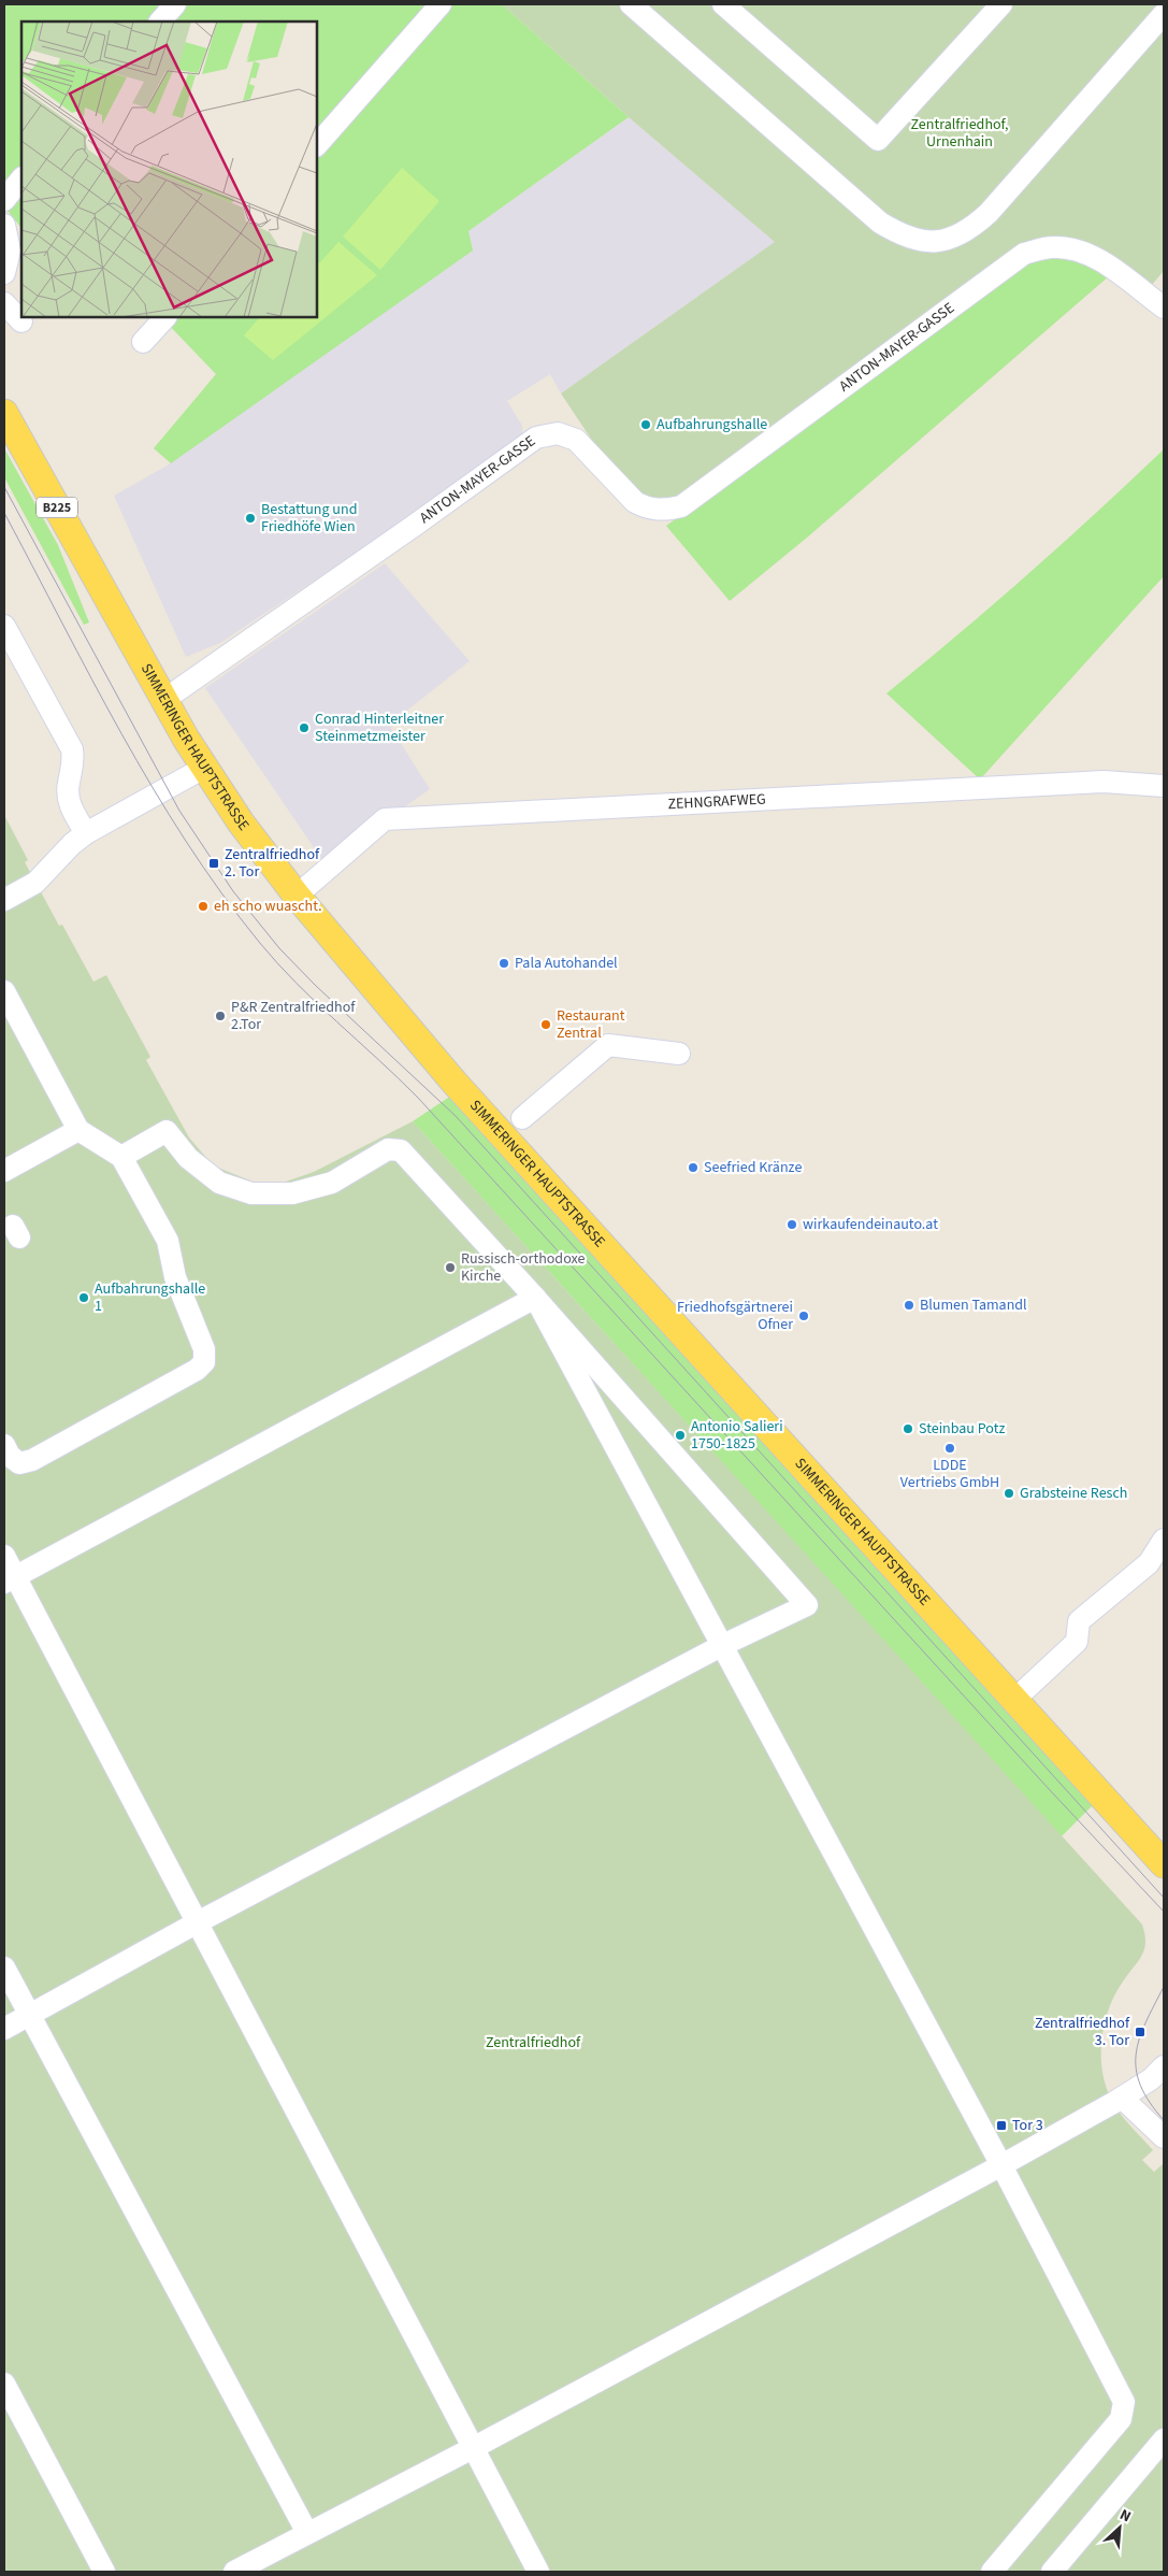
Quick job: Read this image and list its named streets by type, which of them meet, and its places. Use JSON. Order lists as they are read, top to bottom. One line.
{"streets":{"main road":["B225","SIMMERINGER HAUPTSTRASSE"],"street":["ANTON-MAYER-GASSE","ZEHNGRAFWEG"]},"crossings":[["ANTON-MAYER-GASSE","SIMMERINGER HAUPTSTRASSE"],["SIMMERINGER HAUPTSTRASSE","ZEHNGRAFWEG"]],"parks":["Zentralfriedhof, Urnenhain","Zentralfriedhof"],"places":{"other":["Aufbahrungshalle","Bestattung und Friedhöfe Wien","Conrad Hinterleitner Steinmetzmeister","eh scho wuascht.","Pala Autohandel","P&R Zentralfriedhof 2.Tor","Restaurant Zentral","Seefried Kränze","wirkaufendeinauto.at","Russisch-orthodoxe Kirche","Aufbahrungshalle 1","Blumen Tamandl","Friedhofsgärtnerei Ofner","Steinbau Potz","Antonio Salieri 1750-1825","LDDE Vertriebs GmbH","Grabsteine Resch"],"transit":["Zentralfriedhof 2. Tor","Zentralfriedhof 3. Tor","Tor 3"]},"north":"top right"}
